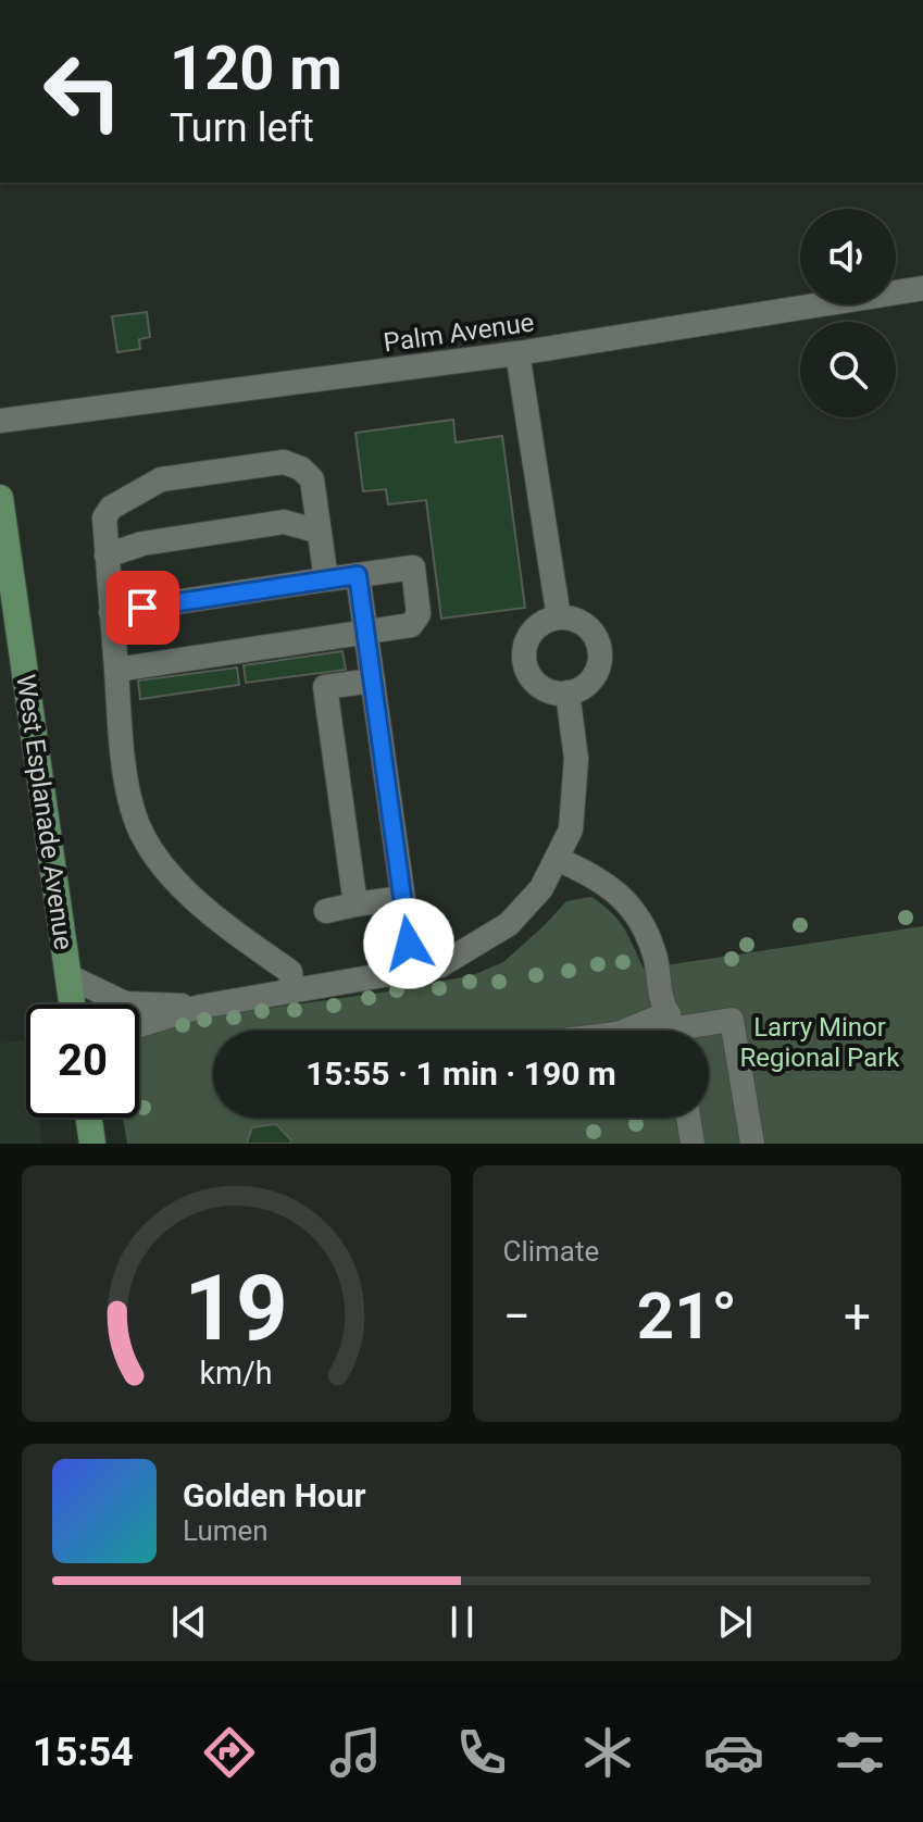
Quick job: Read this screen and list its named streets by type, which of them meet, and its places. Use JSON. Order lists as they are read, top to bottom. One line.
{"streets":{"main road":["West Esplanade Avenue"],"street":["Palm Avenue"]},"parks":["Larry Minor Regional Park"],"page":{"turn":["120 m","Turn left"],"limit":"20","trip":"15:55 · 1 min · 190 m","tile":"Climate","heat":["−","21°","+"],"song":["Golden Hour","Lumen"],"tabs":"15:54","gauge":["19","km/h"]}}
